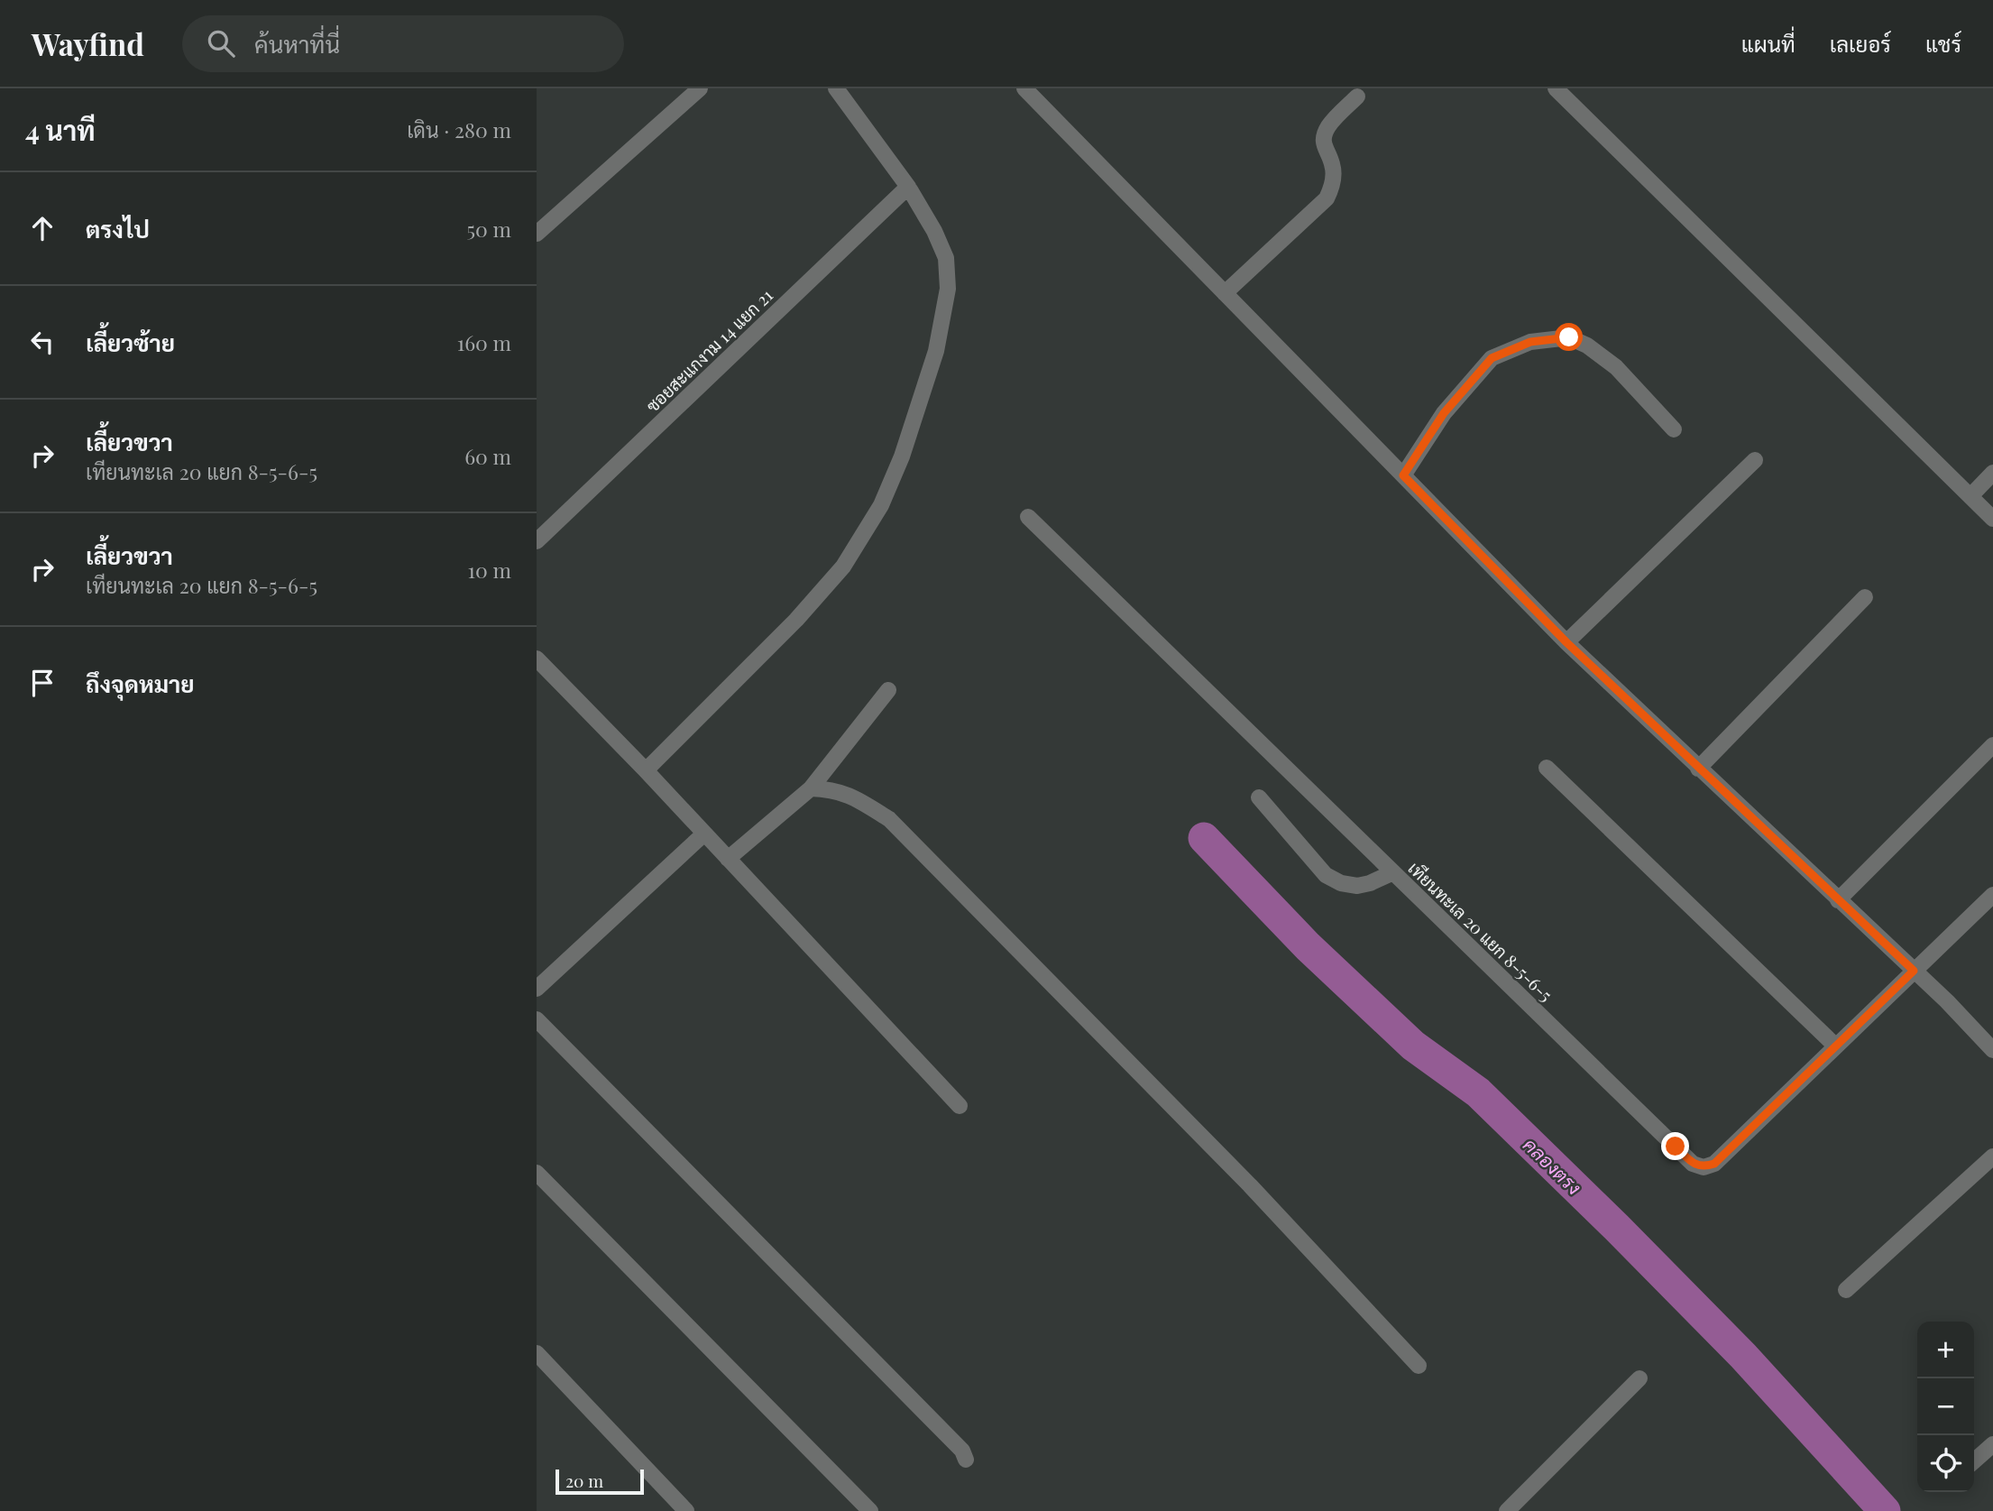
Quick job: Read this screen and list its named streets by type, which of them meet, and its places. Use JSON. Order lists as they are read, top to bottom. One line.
{"streets":{"street":["ซอยสะแกงาม 14 แยก 21","เทียนทะเล 20 แยก 8-5-6-5"]},"water":["คลองตรง"],"scale_bar":"20 m","page":{"header":"Wayfind","search":"ค้นหาที่นี่","nav":["แผนที่","เลเยอร์","แชร์"],"heading":["4 นาที","เดิน · 280 m"],"list":[["ตรงไป","50 m"],["เลี้ยวซ้าย","160 m"],["เลี้ยวขวา","เทียนทะเล 20 แยก 8-5-6-5","60 m"],["เลี้ยวขวา","เทียนทะเล 20 แยก 8-5-6-5","10 m"],"ถึงจุดหมาย"],"map_buttons":["+","−"],"scale":"20 m"}}
